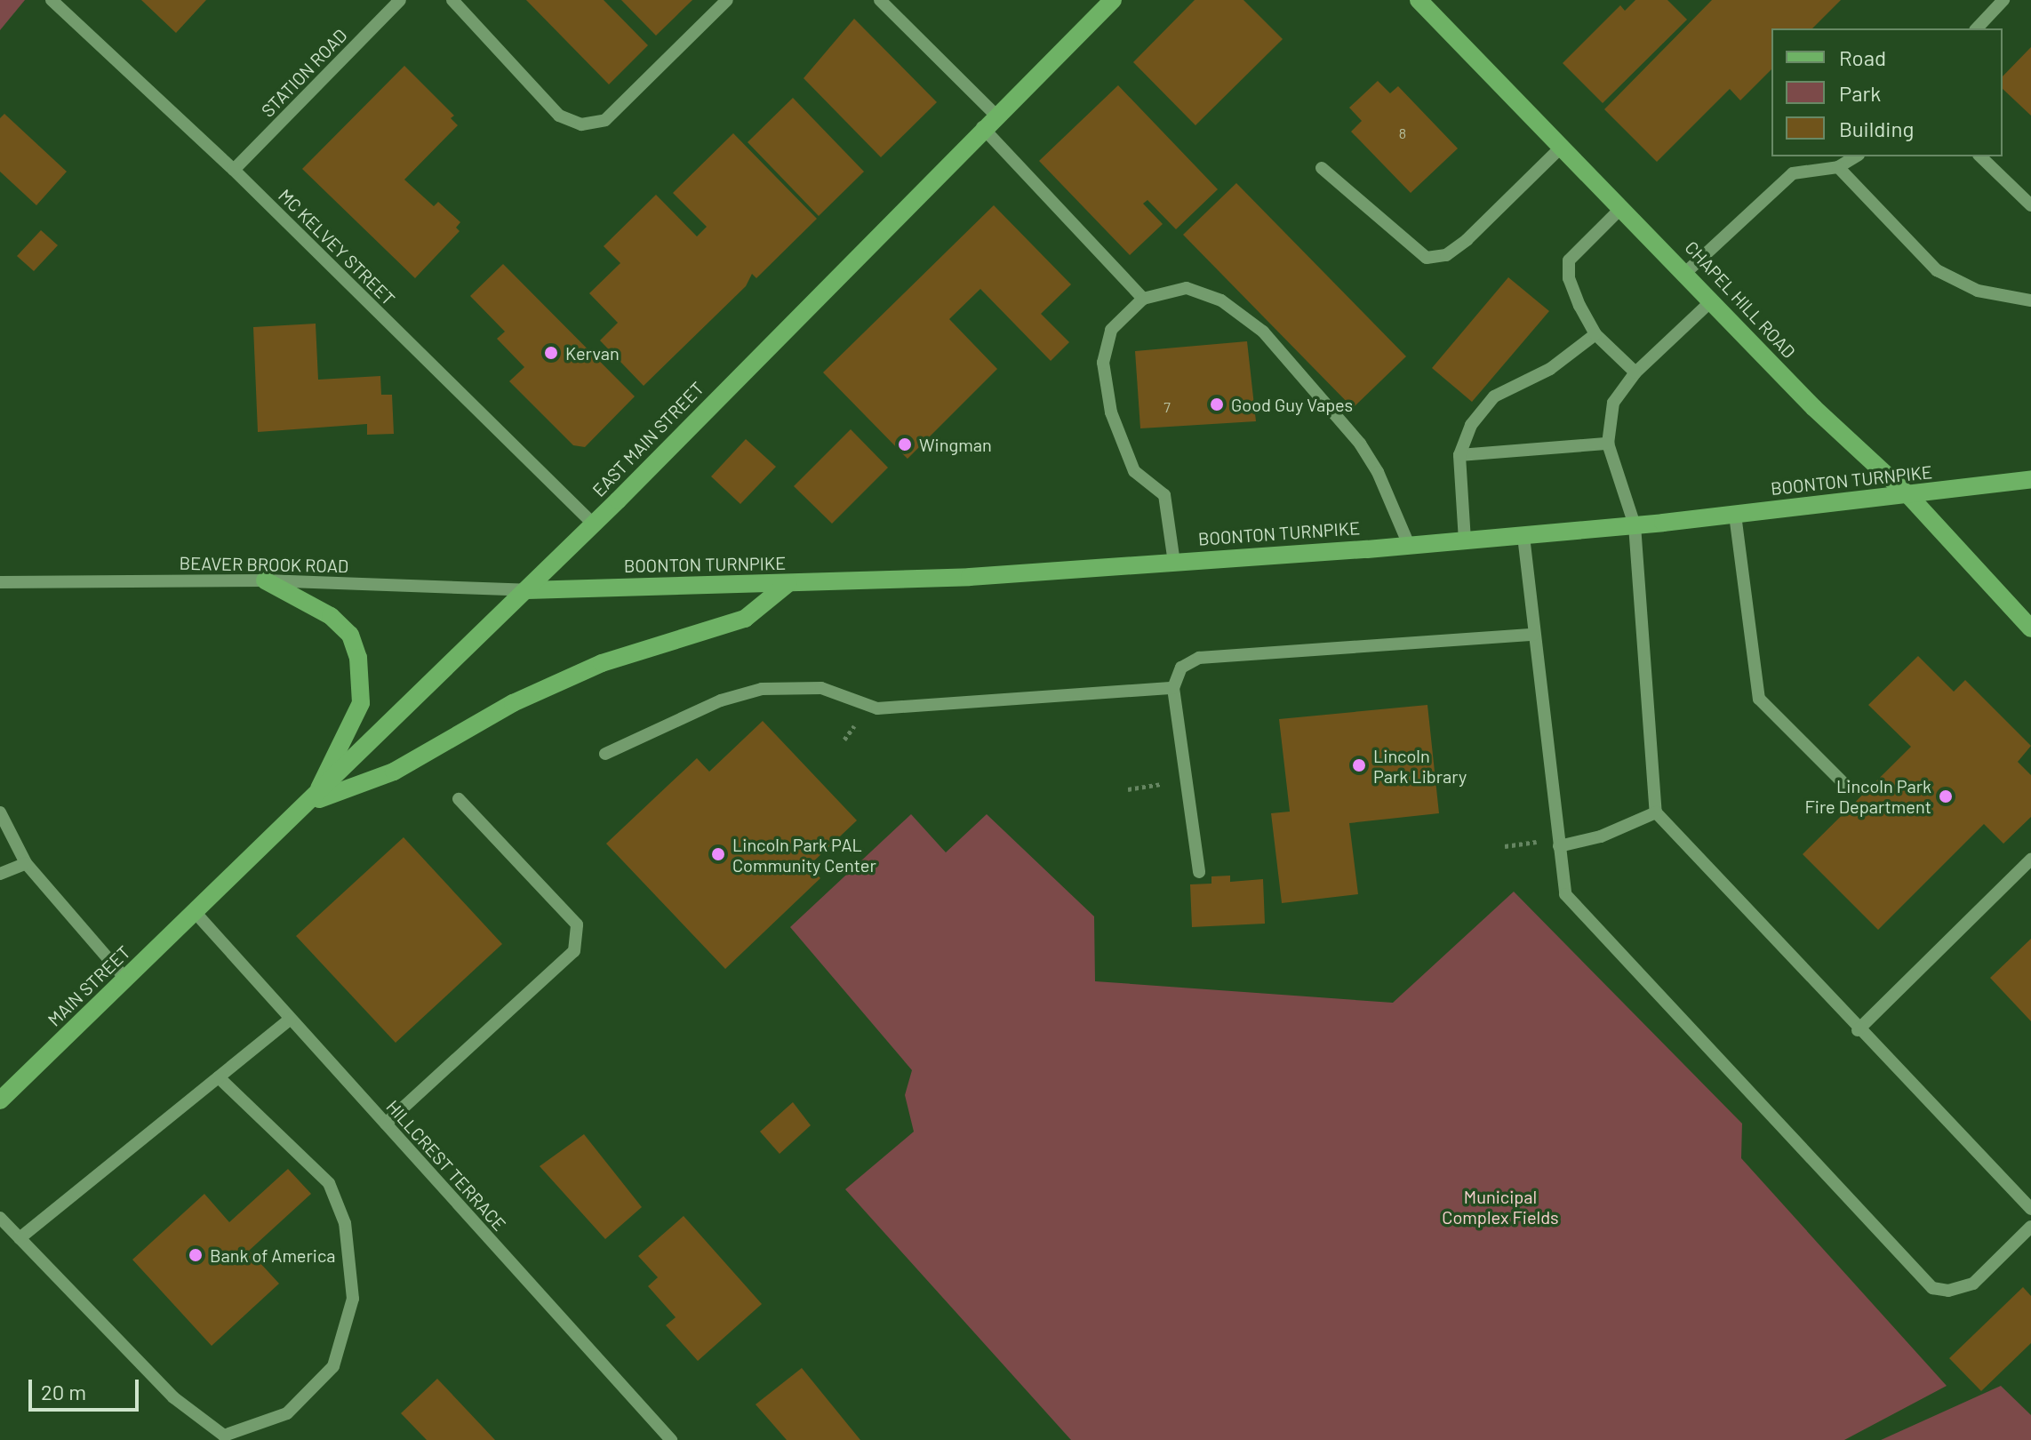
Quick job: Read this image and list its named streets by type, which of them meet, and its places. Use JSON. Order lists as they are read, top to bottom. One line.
{"streets":{"main road":["CHAPEL HILL ROAD","EAST MAIN STREET","BOONTON TURNPIKE","MAIN STREET"],"street":["STATION ROAD","MC KELVEY STREET","BEAVER BROOK ROAD","HILLCREST TERRACE"]},"crossings":[["STATION ROAD","MC KELVEY STREET"],["MC KELVEY STREET","EAST MAIN STREET"],["CHAPEL HILL ROAD","BOONTON TURNPIKE"],["EAST MAIN STREET","BOONTON TURNPIKE"],["EAST MAIN STREET","BEAVER BROOK ROAD"],["EAST MAIN STREET","MAIN STREET"],["EAST MAIN STREET","HILLCREST TERRACE"],["BOONTON TURNPIKE","BEAVER BROOK ROAD"],["MAIN STREET","HILLCREST TERRACE"]],"parks":["Municipal Complex Fields"],"places":["Kervan","Good Guy Vapes","Wingman","Lincoln Park Library","Lincoln Park Fire Department","Lincoln Park PAL Community Center","Bank of America"],"house_numbers":["8","7"],"legend":["Road","Park","Building"],"scale_bar":"20 m"}
